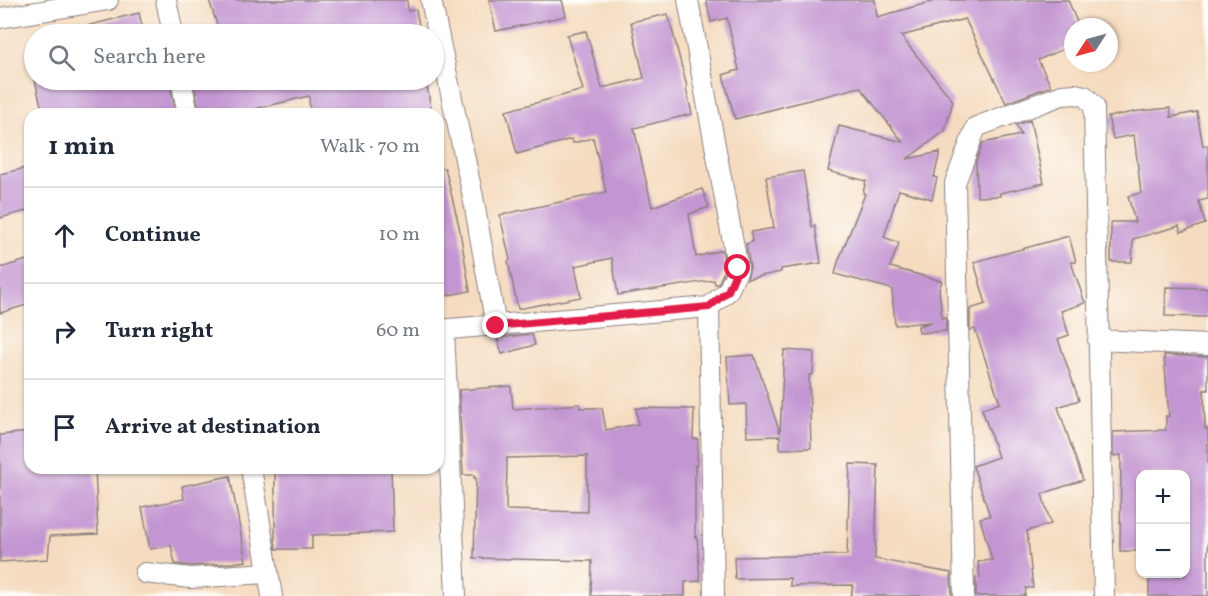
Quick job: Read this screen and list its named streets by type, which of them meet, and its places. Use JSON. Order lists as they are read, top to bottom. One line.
{"north":"bottom left","page":{"search":"Search here","heading":["1 min","Walk · 70 m"],"list":[["Continue","10 m"],["Turn right","60 m"],"Arrive at destination"],"map_buttons":["+","−"]}}
